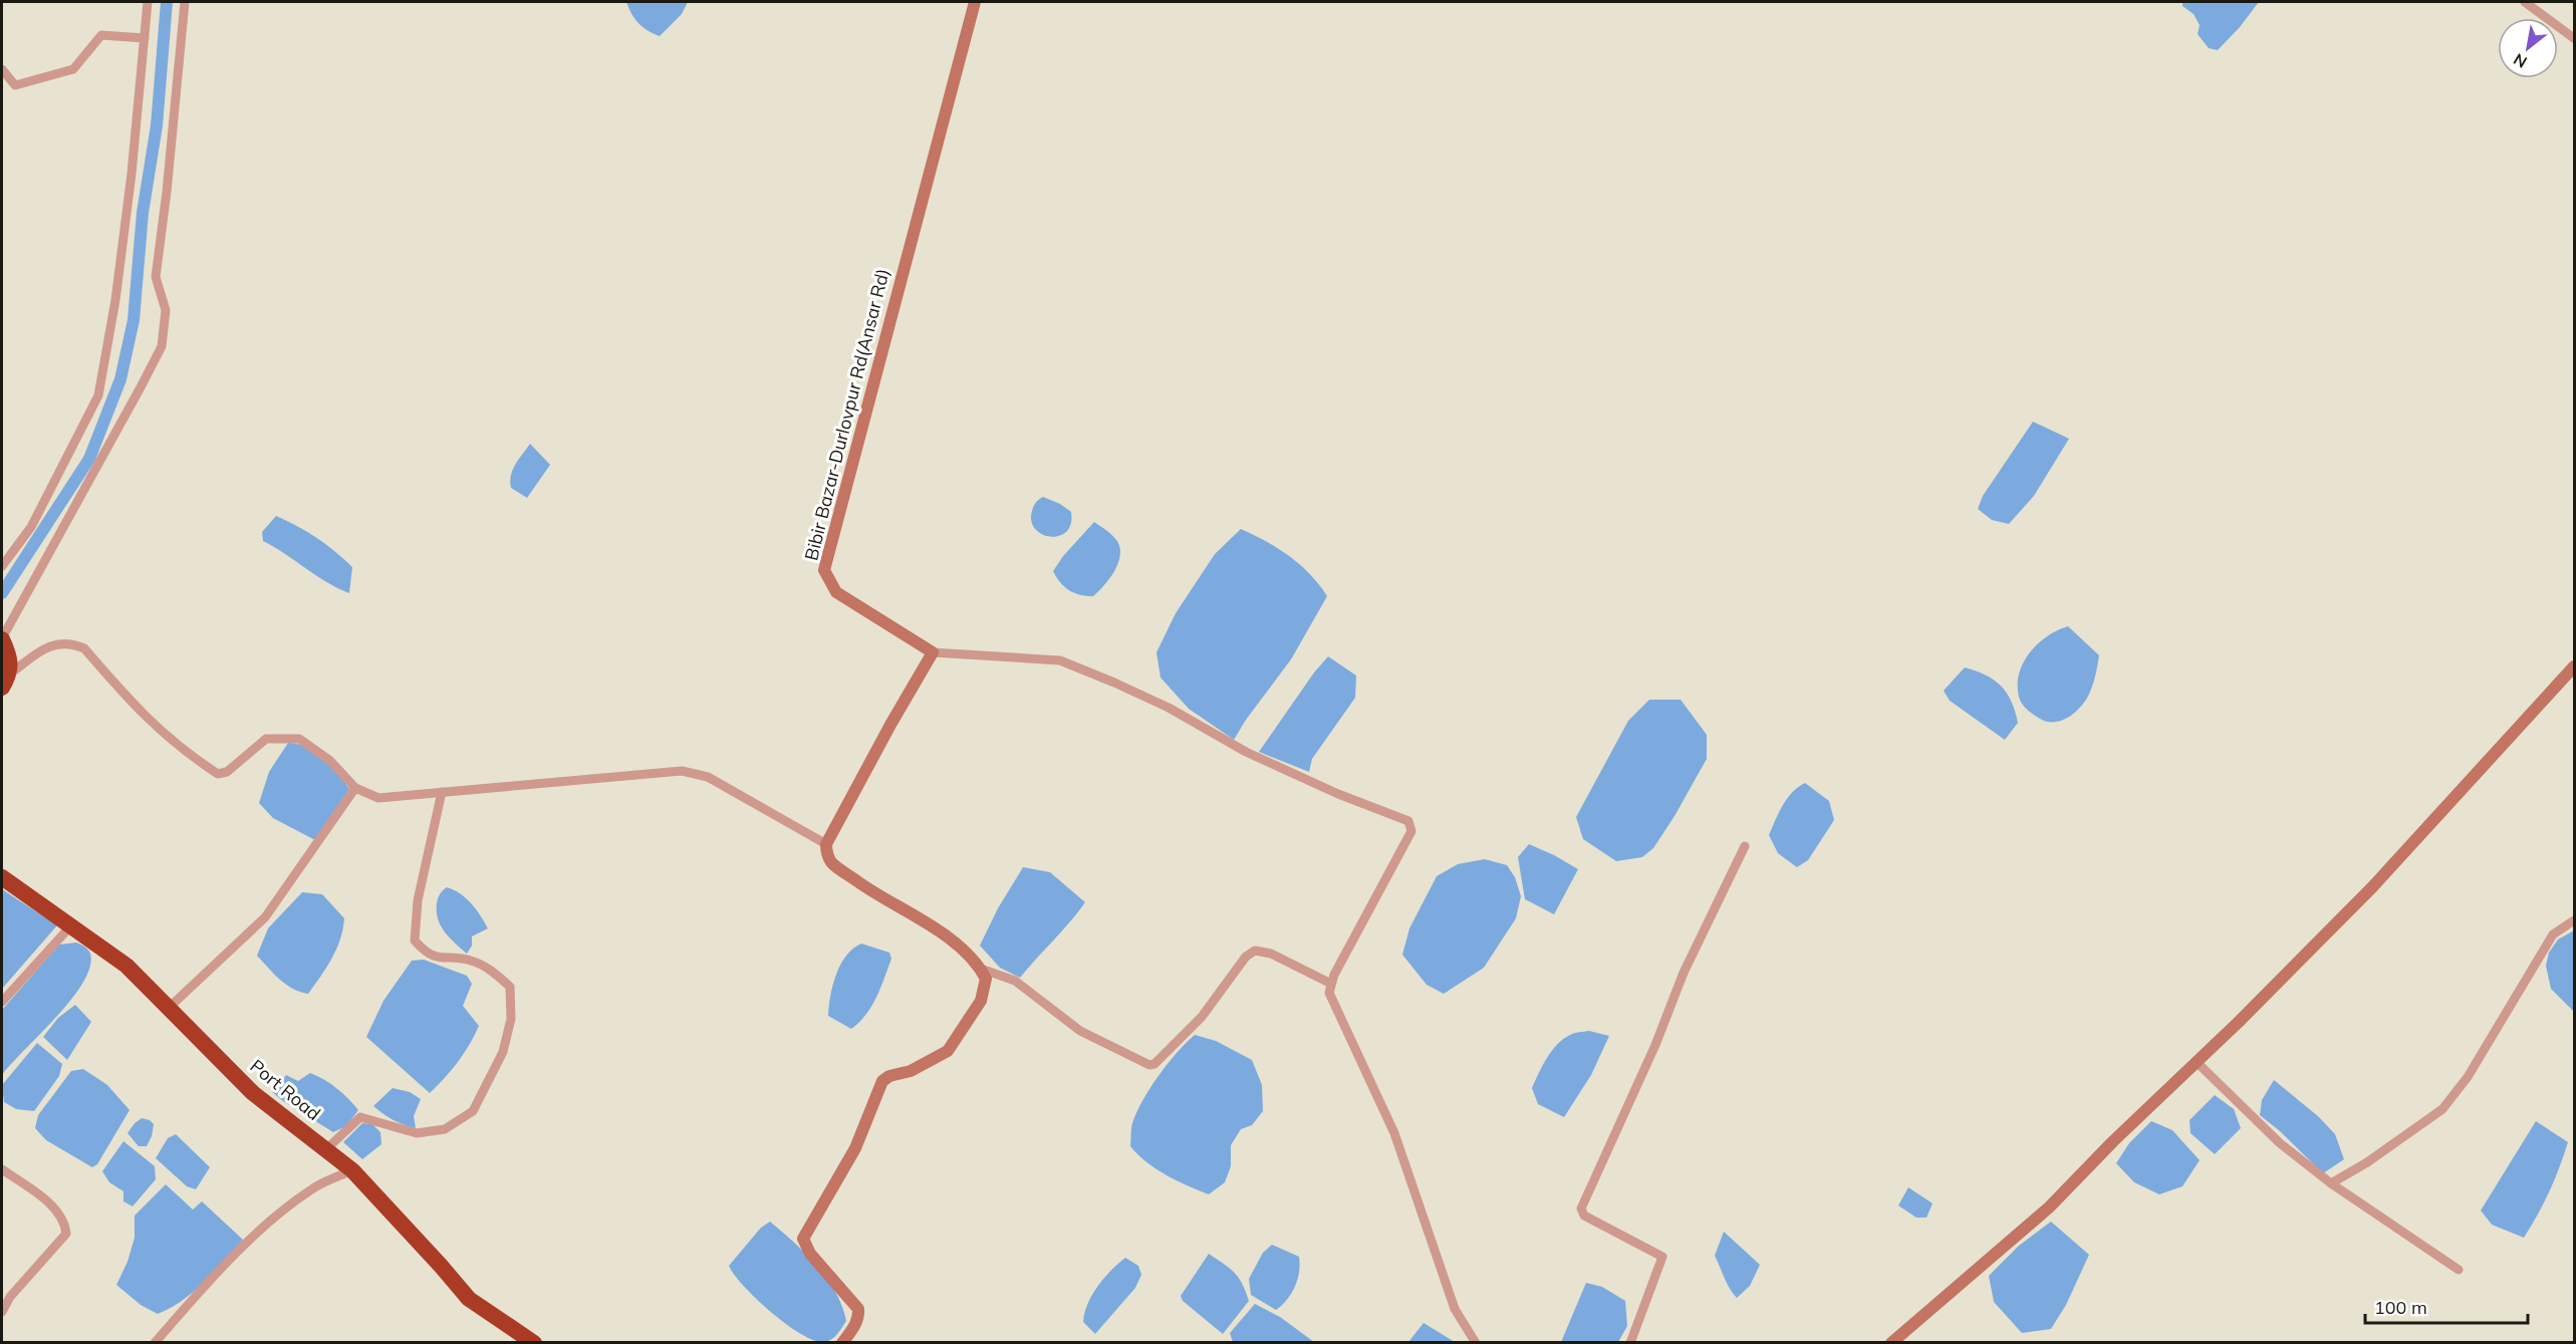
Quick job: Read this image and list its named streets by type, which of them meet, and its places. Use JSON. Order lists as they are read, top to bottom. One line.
{"streets":{"highway":["Port Road"],"street":["Bibir Bazar-Durlovpur Rd(Ansar Rd)"]},"scale_bar":"100 m","north":"bottom left"}
